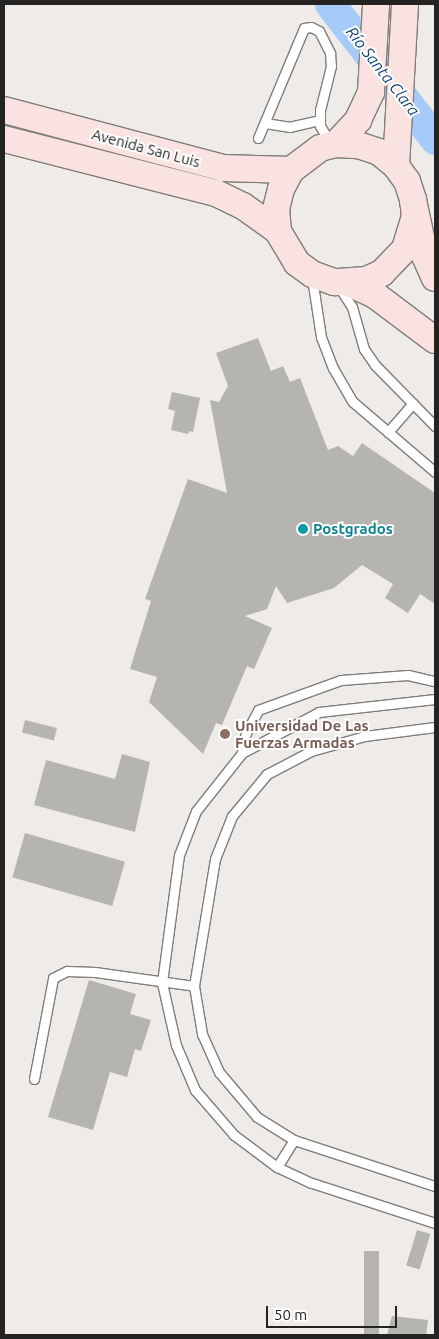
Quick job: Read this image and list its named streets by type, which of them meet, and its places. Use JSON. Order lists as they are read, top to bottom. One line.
{"streets":{"street":["Avenida San Luis"]},"water":["Río Santa Clara"],"places":["Postgrados","Universidad De Las Fuerzas Armadas"],"scale_bar":"50 m"}
